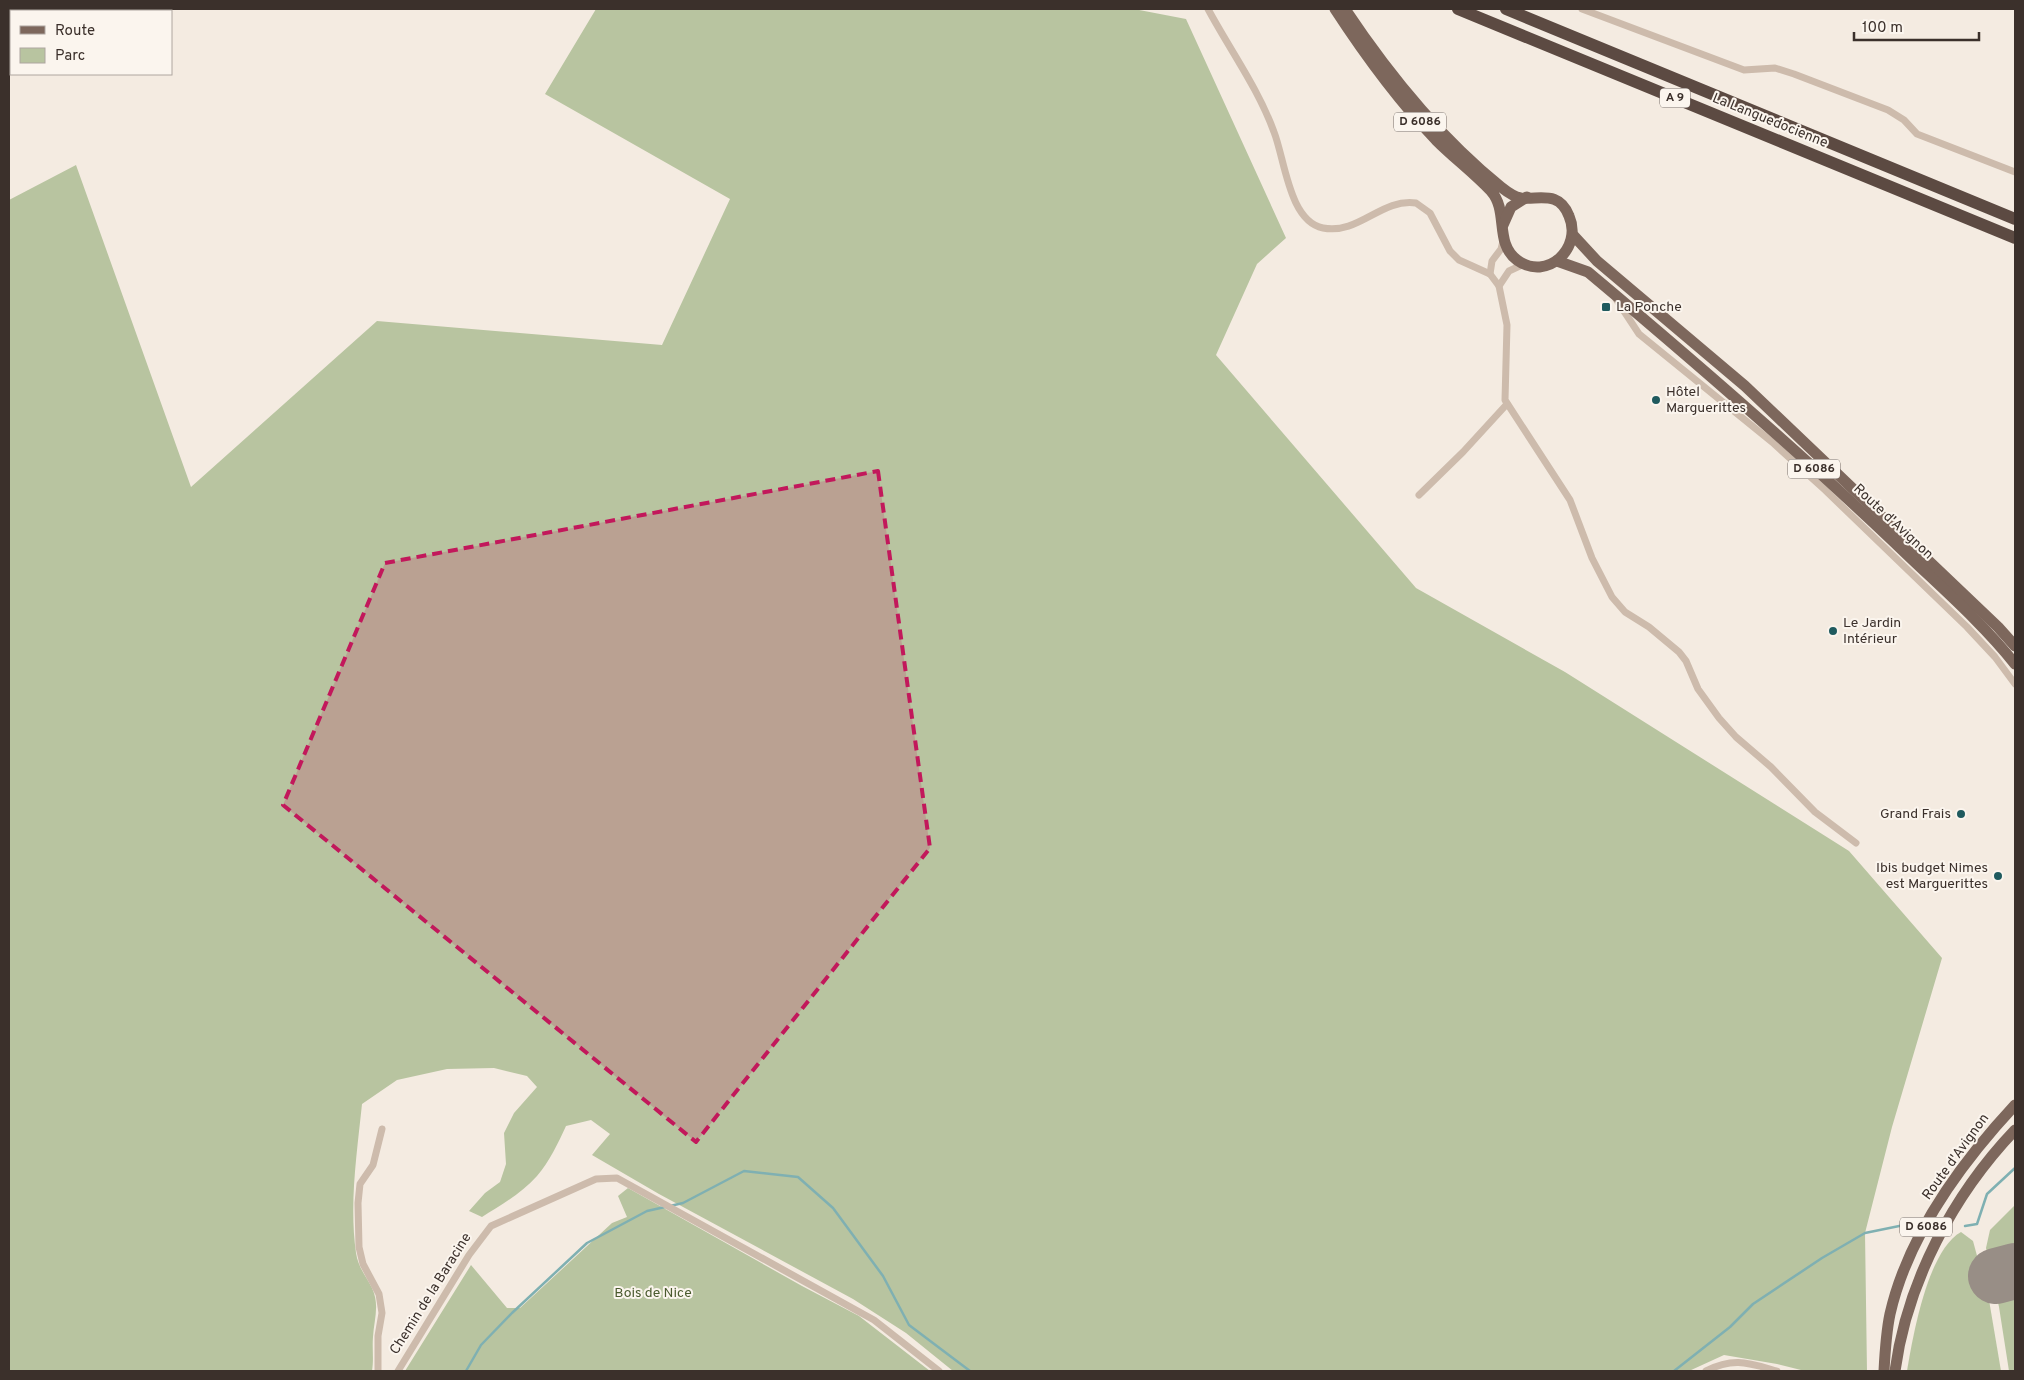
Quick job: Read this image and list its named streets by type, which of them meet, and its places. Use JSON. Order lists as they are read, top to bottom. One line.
{"streets":{"highway":["A 9","La Languedocienne"],"main road":["D 6086","Route d'Avignon"],"street":["Chemin de la Baracine"]},"crossings":[["D 6086","Route d'Avignon"]],"parks":["Bois de Nice"],"places":{"transit":["La Ponche"],"other":["Hôtel Marguerittes","Le Jardin Intérieur","Grand Frais","Ibis budget Nimes est Marguerittes"]},"legend":["Route","Parc"],"scale_bar":"100 m"}
